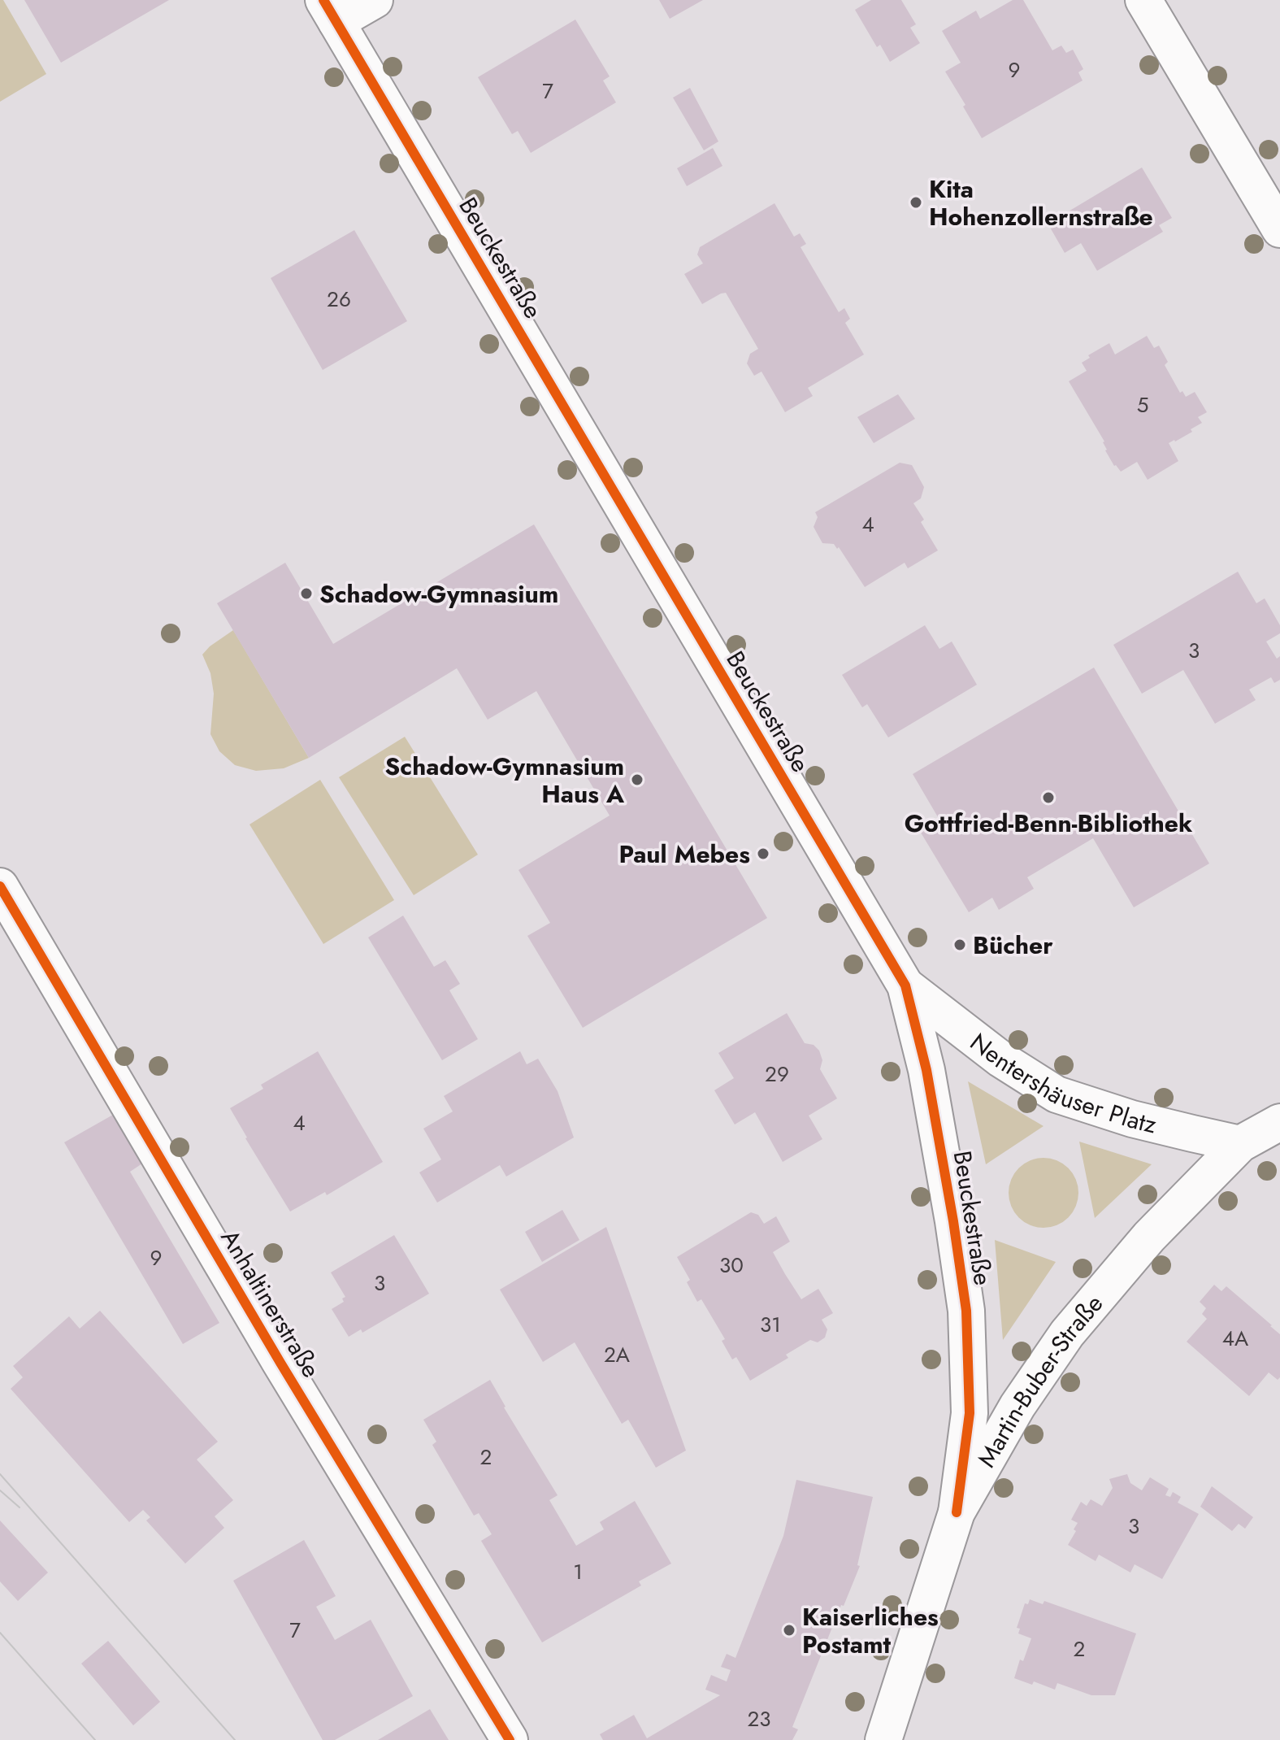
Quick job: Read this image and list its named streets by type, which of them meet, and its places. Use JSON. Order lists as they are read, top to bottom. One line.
{"streets":{"street":["Beuckestraße","Nentershäuser Platz","Anhaltinerstraße","Martin-Buber-Straße"]},"crossings":[["Beuckestraße","Nentershäuser Platz"],["Beuckestraße","Martin-Buber-Straße"],["Nentershäuser Platz","Martin-Buber-Straße"]],"places":["Kita Hohenzollernstraße","Schadow-Gymnasium","Schadow-Gymnasium Haus A","Gottfried-Benn-Bibliothek","Paul Mebes","Bücher","Kaiserliches Postamt"],"house_numbers":["9","7","26","5","4","3","29","4","9","30","3","31","4A","2A","2","3","1","7","2","23"]}
